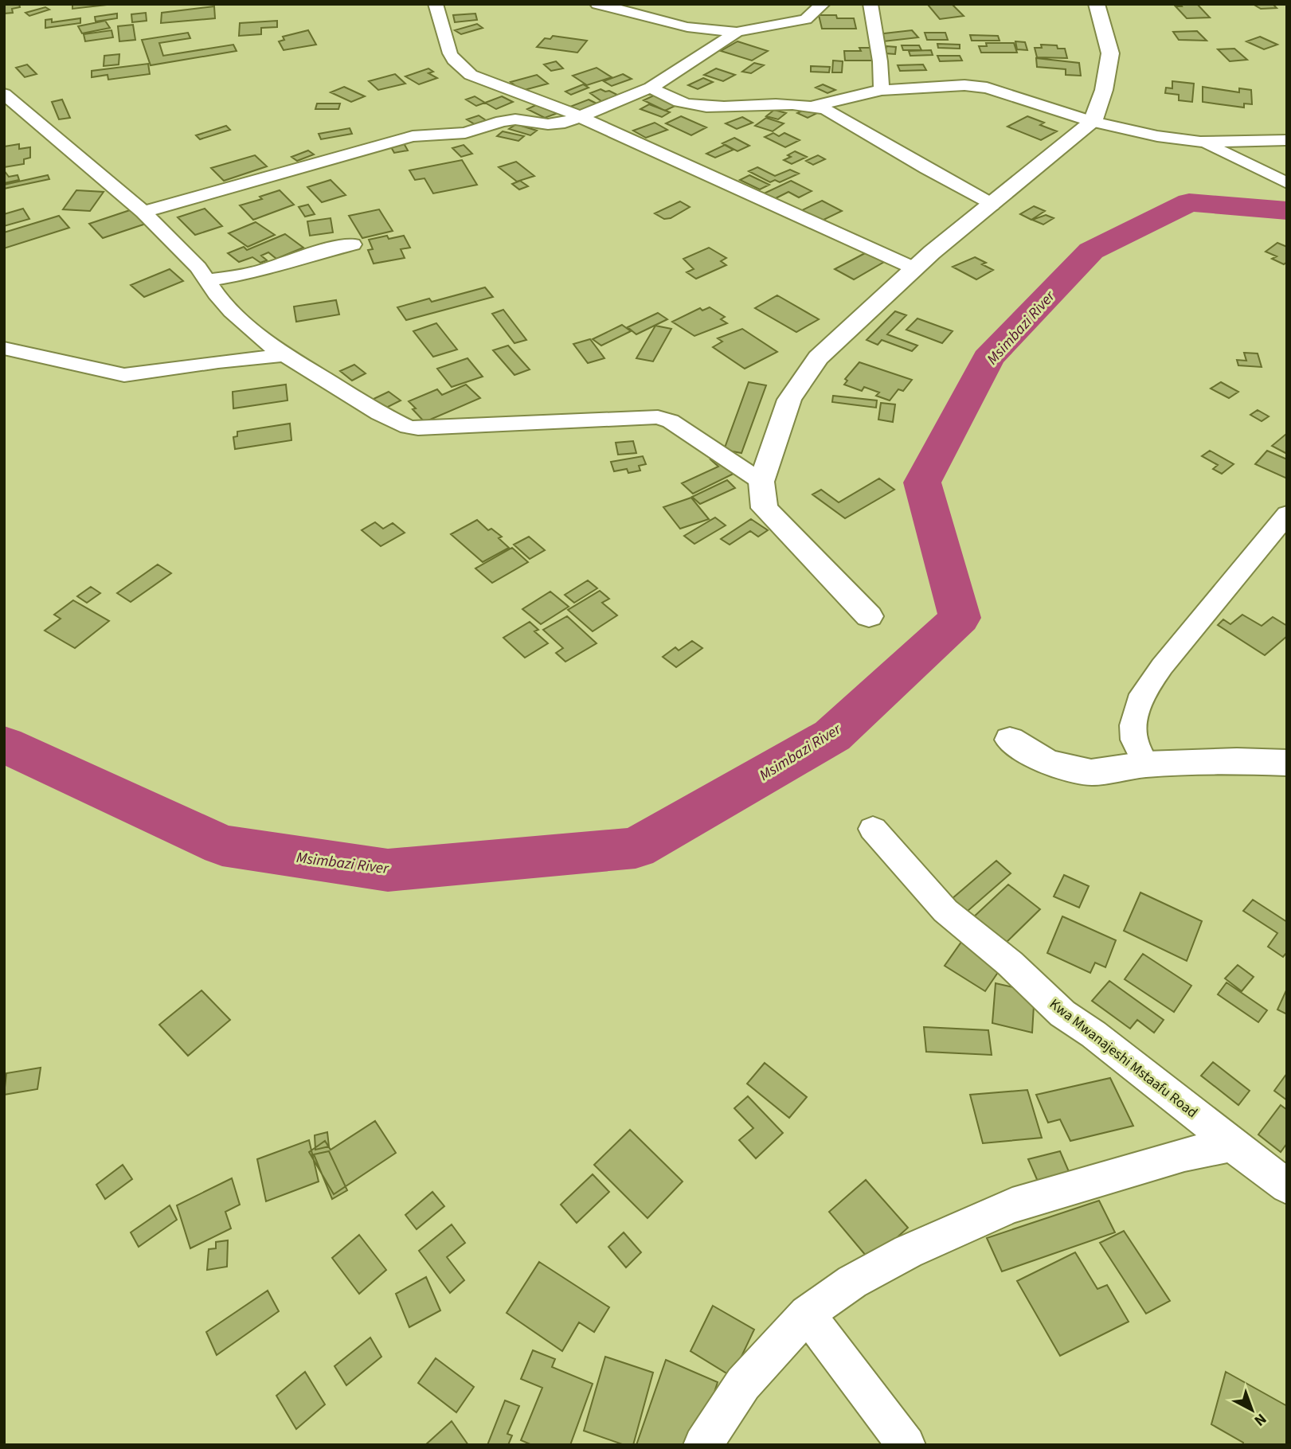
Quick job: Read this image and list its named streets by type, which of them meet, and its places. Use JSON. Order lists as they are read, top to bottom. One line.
{"streets":{"street":["Kwa Mwanajeshi Mstaafu Road"]},"water":["Msimbazi River"],"north":"bottom right"}
